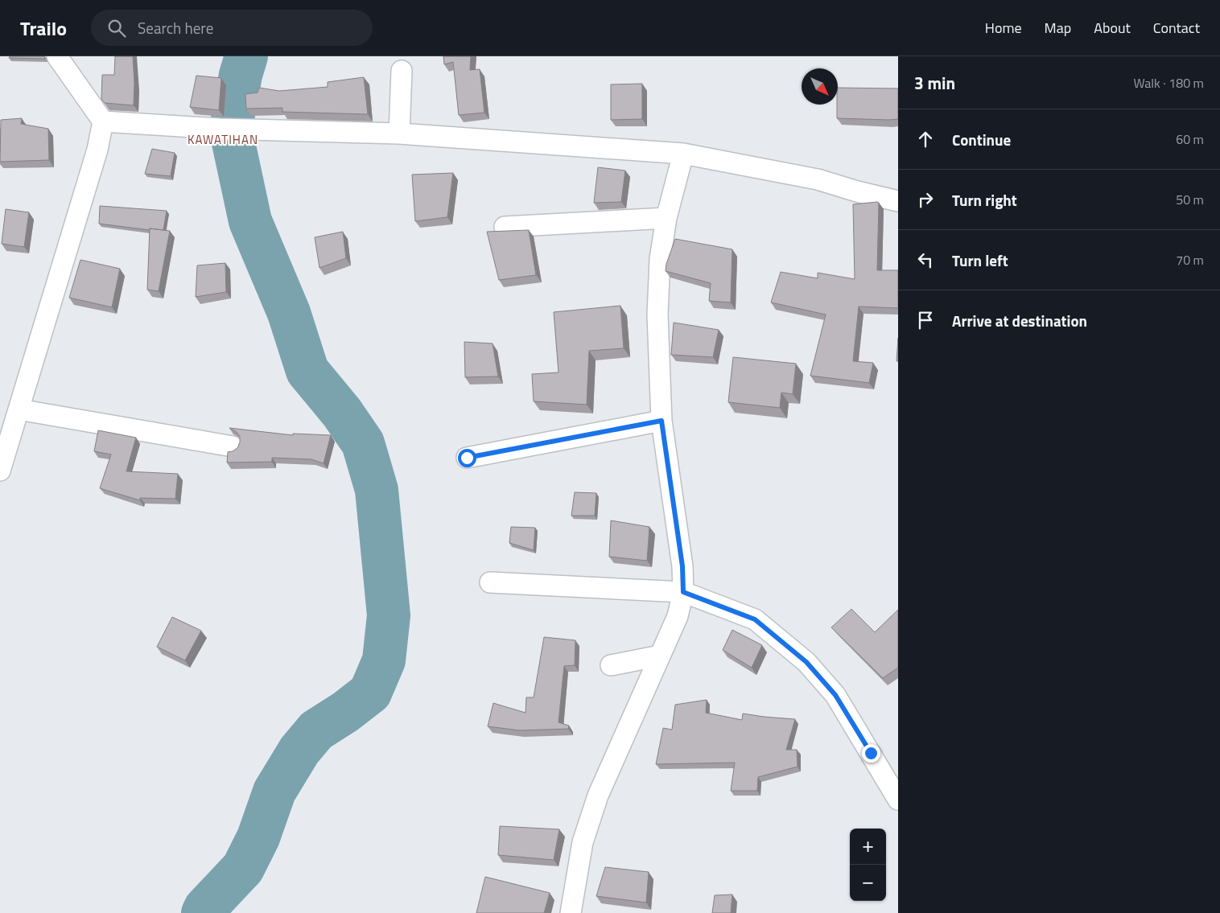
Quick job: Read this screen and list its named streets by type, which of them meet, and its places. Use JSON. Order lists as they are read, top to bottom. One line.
{"districts":["KAWATIHAN"],"north":"bottom right","page":{"header":"Trailo","search":"Search here","nav":["Home","Map","About","Contact"],"heading":["3 min","Walk · 180 m"],"list":[["Continue","60 m"],["Turn right","50 m"],["Turn left","70 m"],"Arrive at destination"],"map_buttons":["+","−"]}}
